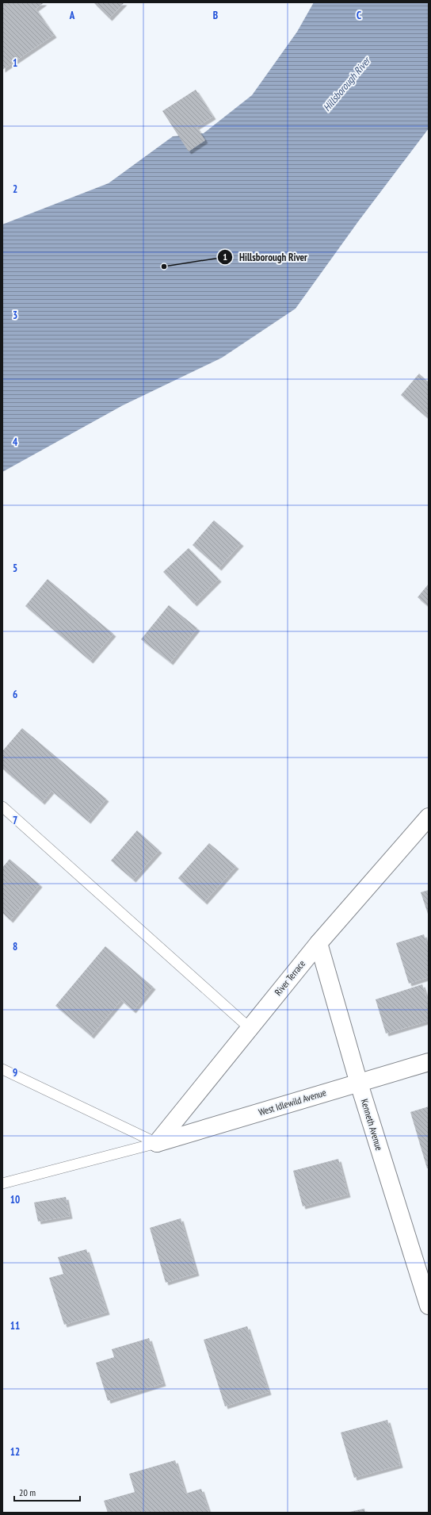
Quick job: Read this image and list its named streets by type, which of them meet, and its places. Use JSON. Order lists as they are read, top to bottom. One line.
{"streets":{"street":["River Terrace","West Idlewild Avenue","Kenneth Avenue"]},"crossings":[["River Terrace","West Idlewild Avenue"],["River Terrace","Kenneth Avenue"],["West Idlewild Avenue","Kenneth Avenue"]],"water":["Hillsborough River"],"places":["Hillsborough River"],"scale_bar":"20 m","grid":{"columns":["A","B","C"],"rows":["1","2","3","4","5","6","7","8","9","10","11","12"]}}
